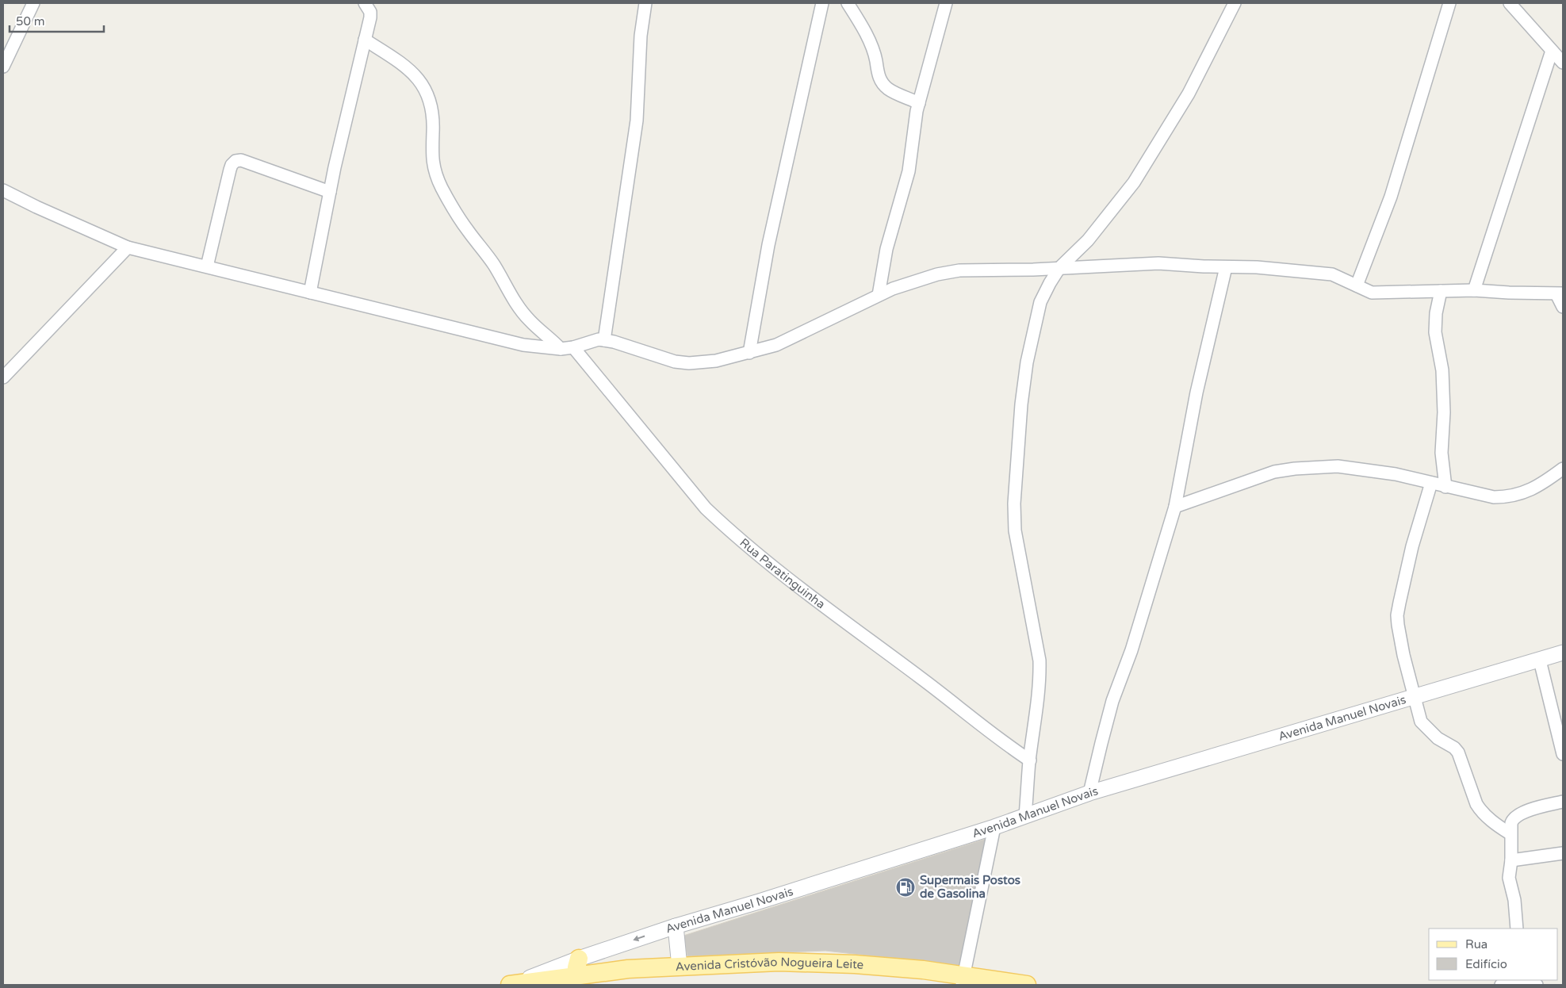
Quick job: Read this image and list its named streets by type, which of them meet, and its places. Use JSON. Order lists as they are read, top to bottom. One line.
{"streets":{"main road":["Avenida Cristóvão Nogueira Leite"],"street":["Rua Paratinguinha","Avenida Manuel Novais"]},"crossings":[["Avenida Manuel Novais","Avenida Cristóvão Nogueira Leite"]],"places":{"fuel station":["Supermais Postos de Gasolina"]},"legend":["Rua","Edifício"],"scale_bar":"50 m"}
